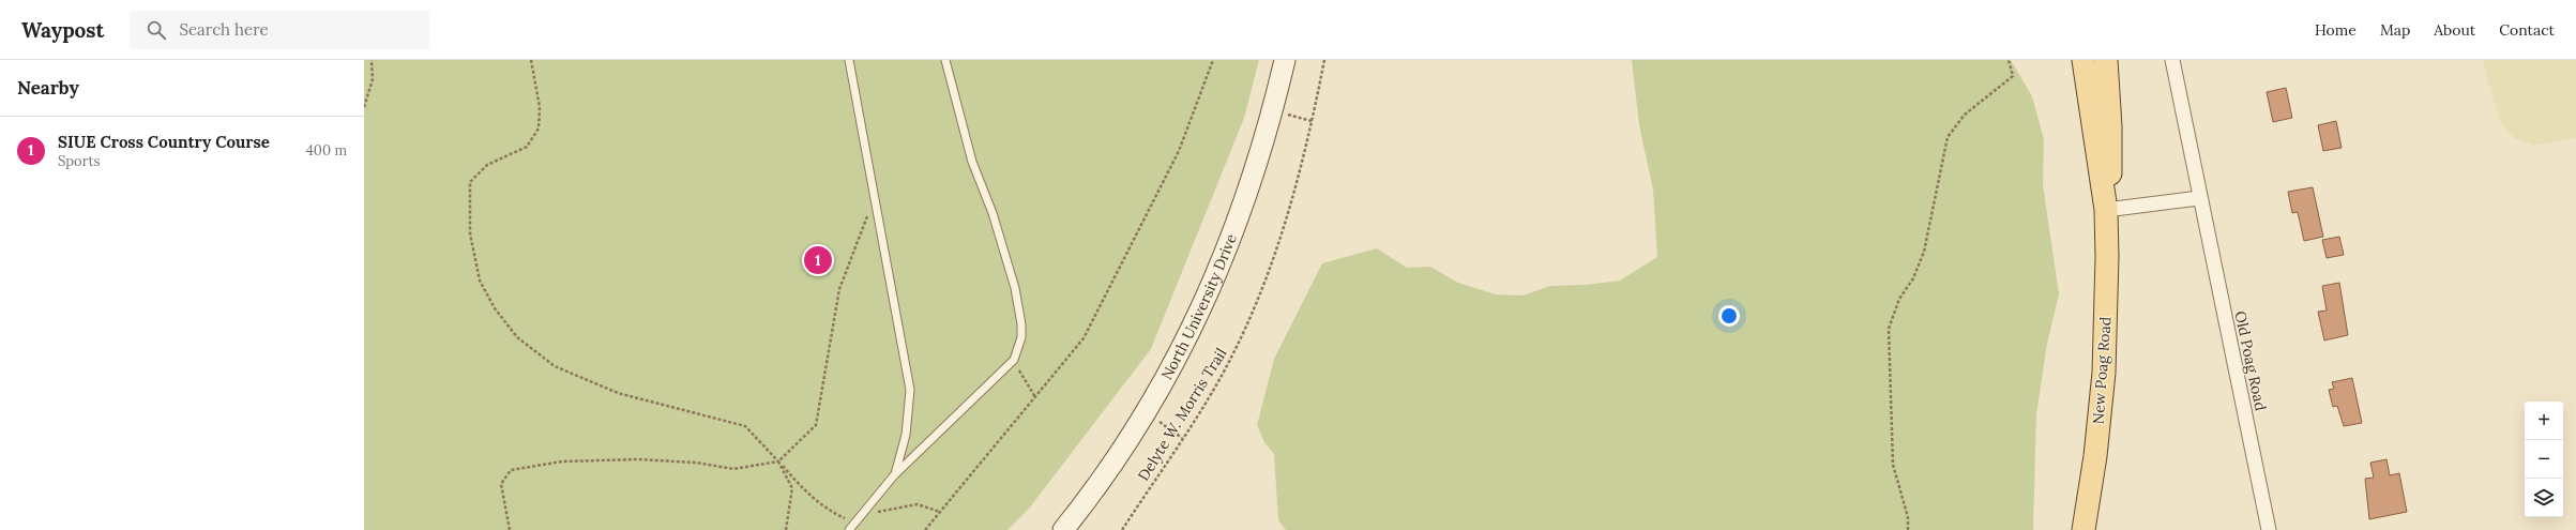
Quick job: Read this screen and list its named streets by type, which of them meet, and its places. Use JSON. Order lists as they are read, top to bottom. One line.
{"streets":{"main road":["North University Drive","New Poag Road"],"street":["Old Poag Road"],"path":["Delyte W. Morris Trail"]},"page":{"header":"Waypost","search":"Search here","nav":["Home","Map","About","Contact"],"heading":"Nearby","list":[{"mark":"1","name":"SIUE Cross Country Course","note":"Sports","value":"400 m"}],"pins":"1","map_buttons":["+","−"]}}
